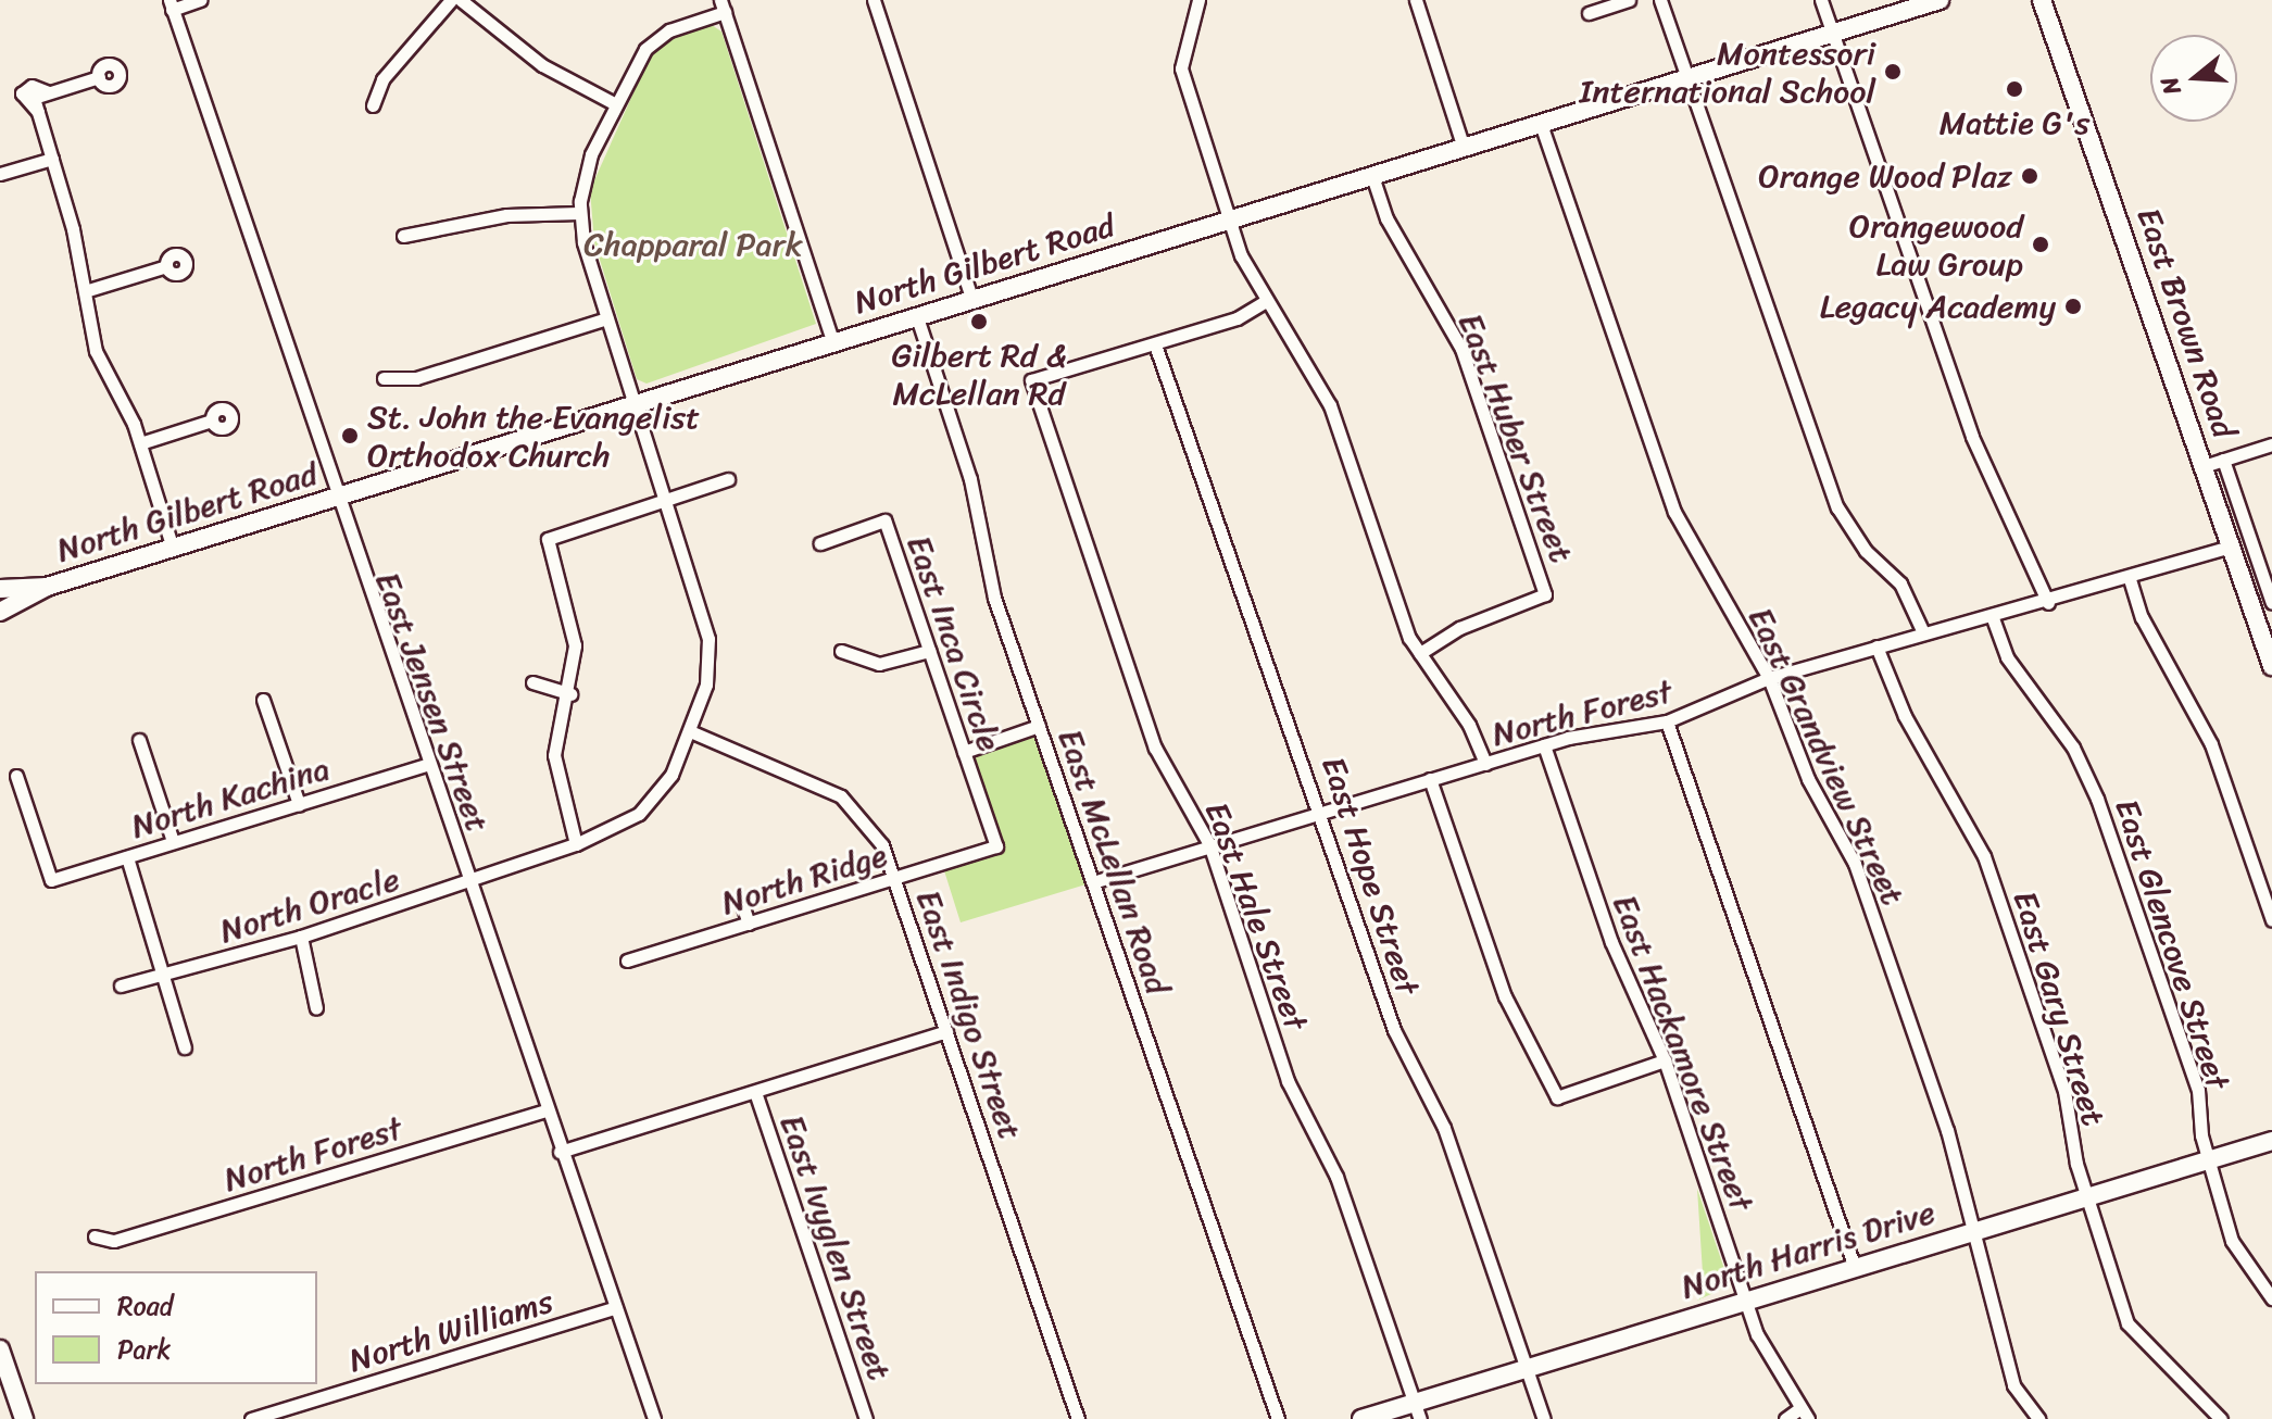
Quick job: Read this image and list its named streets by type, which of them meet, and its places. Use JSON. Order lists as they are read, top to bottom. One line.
{"streets":{"main road":["North Gilbert Road","East Brown Road","North Harris Drive"],"street":["East Huber Street","East Inca Circle","East Jensen Street","North Forest","East Grandview Street","North Kachina","East McLellan Road","East Hope Street","North Ridge","North Oracle","East Hale Street","East Glencove Street","East Gary Street","East Indigo Street","East Hackamore Street","East Ivyglen Street","North Williams"]},"crossings":[["North Gilbert Road","East Huber Street"],["North Gilbert Road","East Jensen Street"],["North Gilbert Road","East Grandview Street"],["North Gilbert Road","East McLellan Road"],["East Brown Road","North Forest"],["East Inca Circle","North Ridge"],["East Jensen Street","North Forest"],["East Jensen Street","North Kachina"],["East Jensen Street","North Oracle"],["East Jensen Street","North Williams"],["North Forest","East Grandview Street"],["North Forest","East McLellan Road"],["North Forest","East Hope Street"],["North Forest","East Hale Street"],["North Forest","East Glencove Street"],["North Forest","East Gary Street"],["North Forest","East Hackamore Street"],["East Grandview Street","North Harris Drive"],["East Hope Street","East Hale Street"],["East Hope Street","North Harris Drive"],["North Ridge","East Indigo Street"],["East Hale Street","North Harris Drive"],["East Glencove Street","North Harris Drive"],["East Gary Street","North Harris Drive"],["East Hackamore Street","North Harris Drive"]],"parks":["Chapparal Park"],"places":["Montessori International School","Mattie G's","Orange Wood Plaz","Orangewood Law Group","Legacy Academy","Gilbert Rd & McLellan Rd","St. John the Evangelist Orthodox Church"],"legend":["Road","Park"],"north":"left"}
